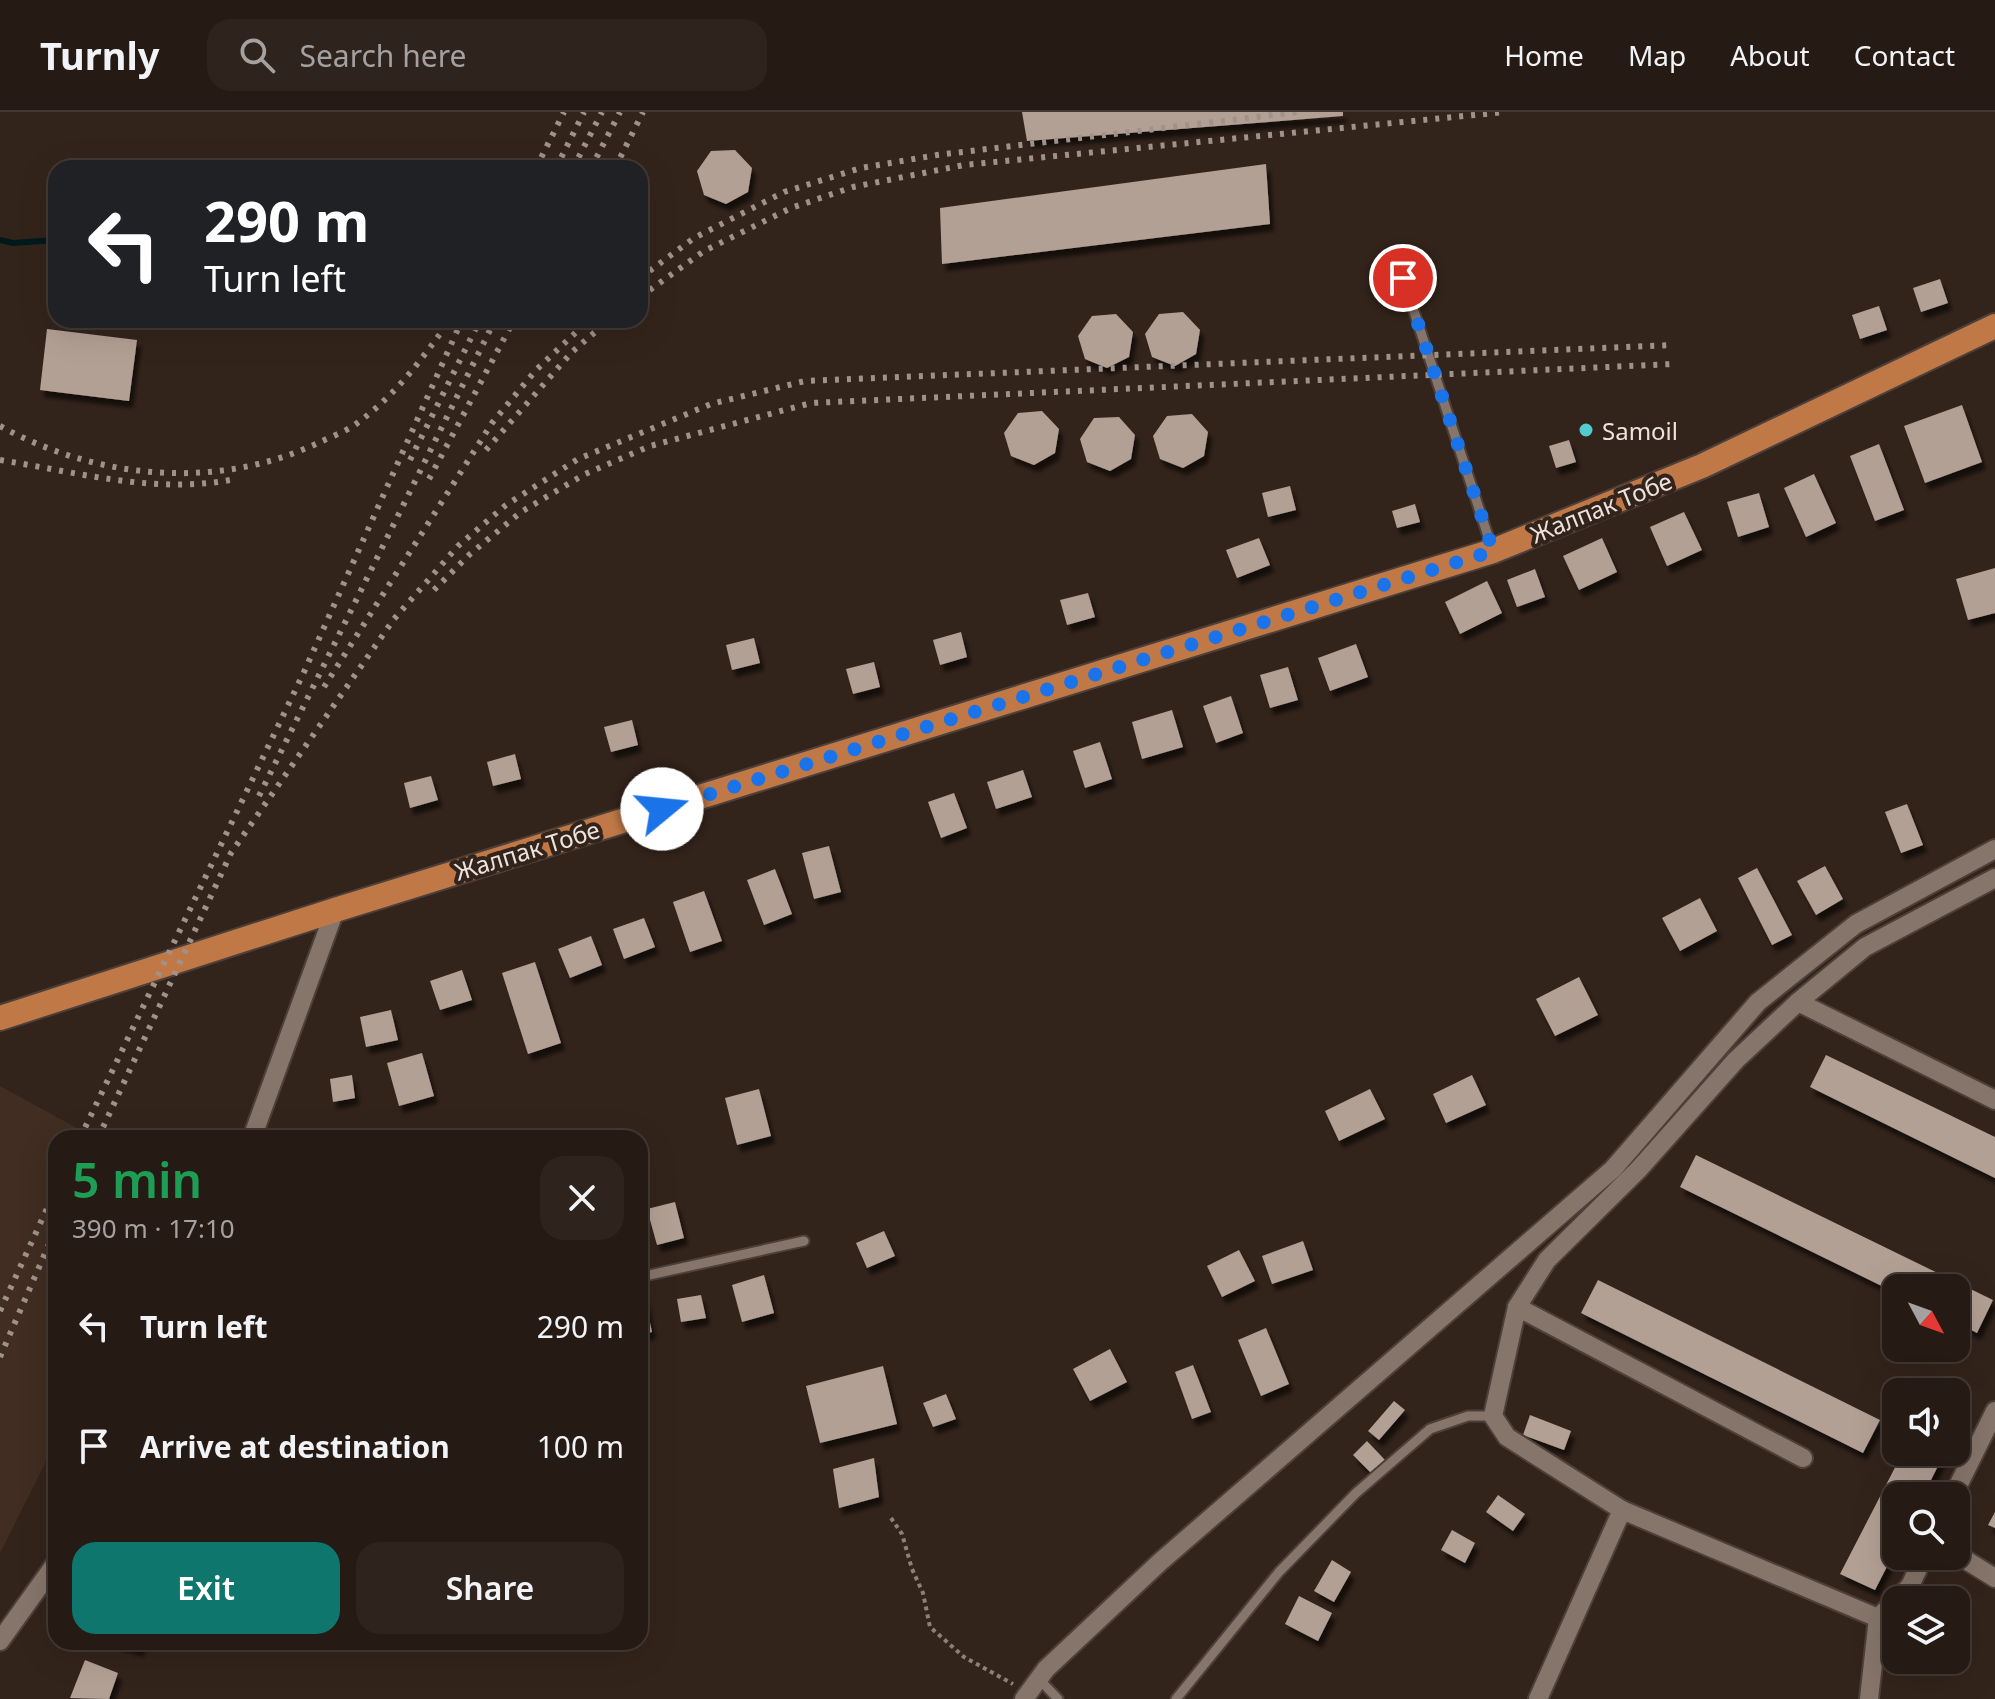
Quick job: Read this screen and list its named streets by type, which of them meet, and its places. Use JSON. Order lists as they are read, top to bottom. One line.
{"streets":{"main road":["Жалпак Тобе"]},"places":["Samoil"],"north":"bottom right","page":{"header":"Turnly","search":"Search here","nav":["Home","Map","About","Contact"],"turn":["290 m","Turn left"],"heading":["5 min","390 m · 17:10"],"list":[{"name":"Turn left","value":"290 m"},{"name":"Arrive at destination","value":"100 m"}],"buttons":["Exit","Share"]}}
